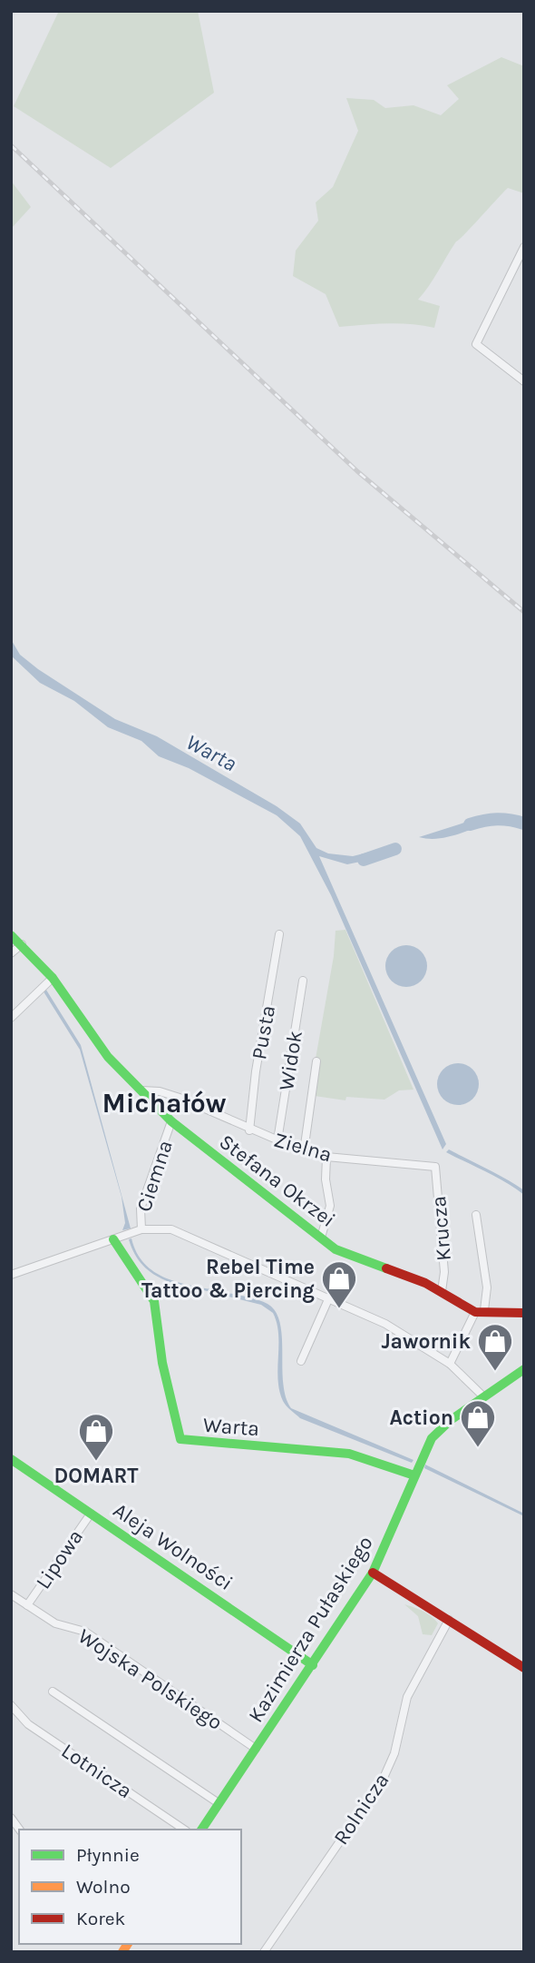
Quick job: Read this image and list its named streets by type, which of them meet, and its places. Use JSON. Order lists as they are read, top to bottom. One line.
{"streets":{"street":["Pusta","Widok","Zielna","Ciemna","Stefana Okrzei","Krucza","Warta","Aleja Wolności","Lipowa","Kazimierza Pułaskiego","Wojska Polskiego","Lotnicza","Rolnicza"]},"crossings":[["Pusta","Zielna"],["Widok","Zielna"],["Zielna","Stefana Okrzei"],["Zielna","Krucza"],["Ciemna","Stefana Okrzei"],["Stefana Okrzei","Krucza"],["Warta","Kazimierza Pułaskiego"],["Aleja Wolności","Lipowa"],["Aleja Wolności","Kazimierza Pułaskiego"],["Lipowa","Wojska Polskiego"],["Kazimierza Pułaskiego","Wojska Polskiego"]],"districts":["Michałów"],"water":["Warta"],"places":{"shop":["Rebel Time Tattoo & Piercing","Jawornik","Action","DOMART"]},"legend":["Płynnie","Wolno","Korek"]}
